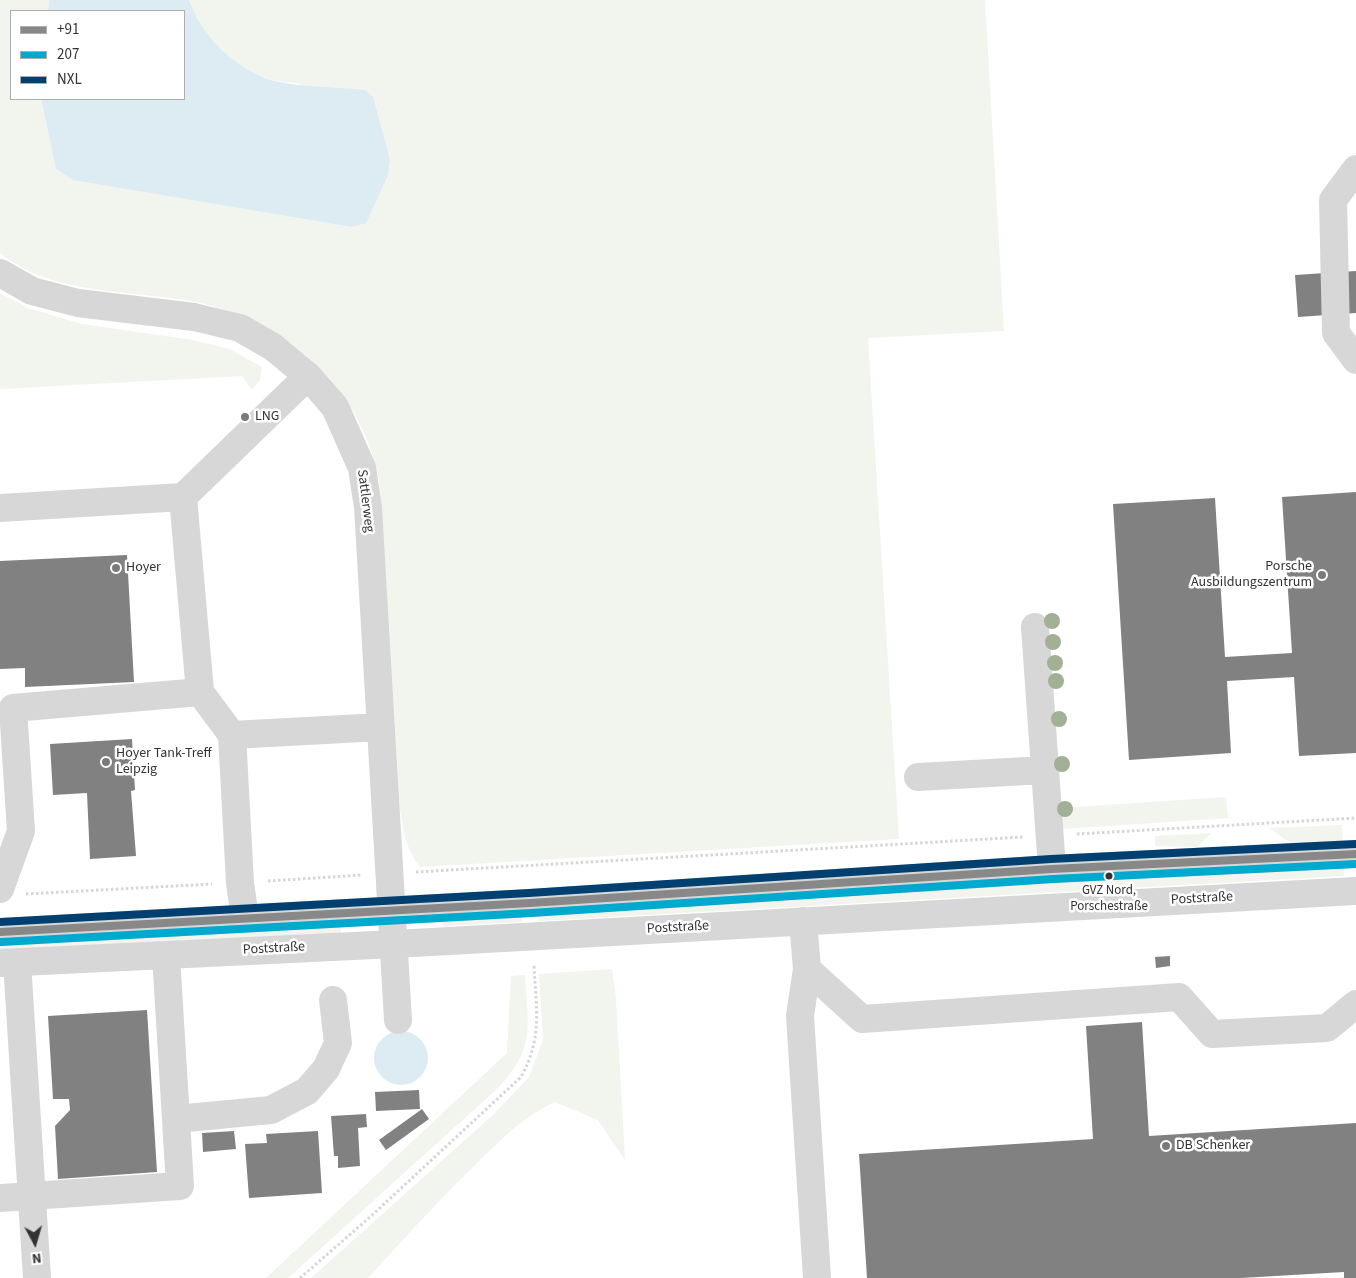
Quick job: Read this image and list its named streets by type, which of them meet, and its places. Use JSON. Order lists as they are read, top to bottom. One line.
{"streets":{"street":["Sattlerweg","Poststraße"]},"crossings":[["Sattlerweg","Poststraße"]],"places":["LNG","Hoyer","Porsche Ausbildungszentrum","Hoyer Tank-Treff Leipzig","GVZ Nord, Porschestraße","DB Schenker"],"lines":["transit line NXL","transit line +91","transit line 207"],"legend":["+91","207","NXL"],"north":"bottom"}
